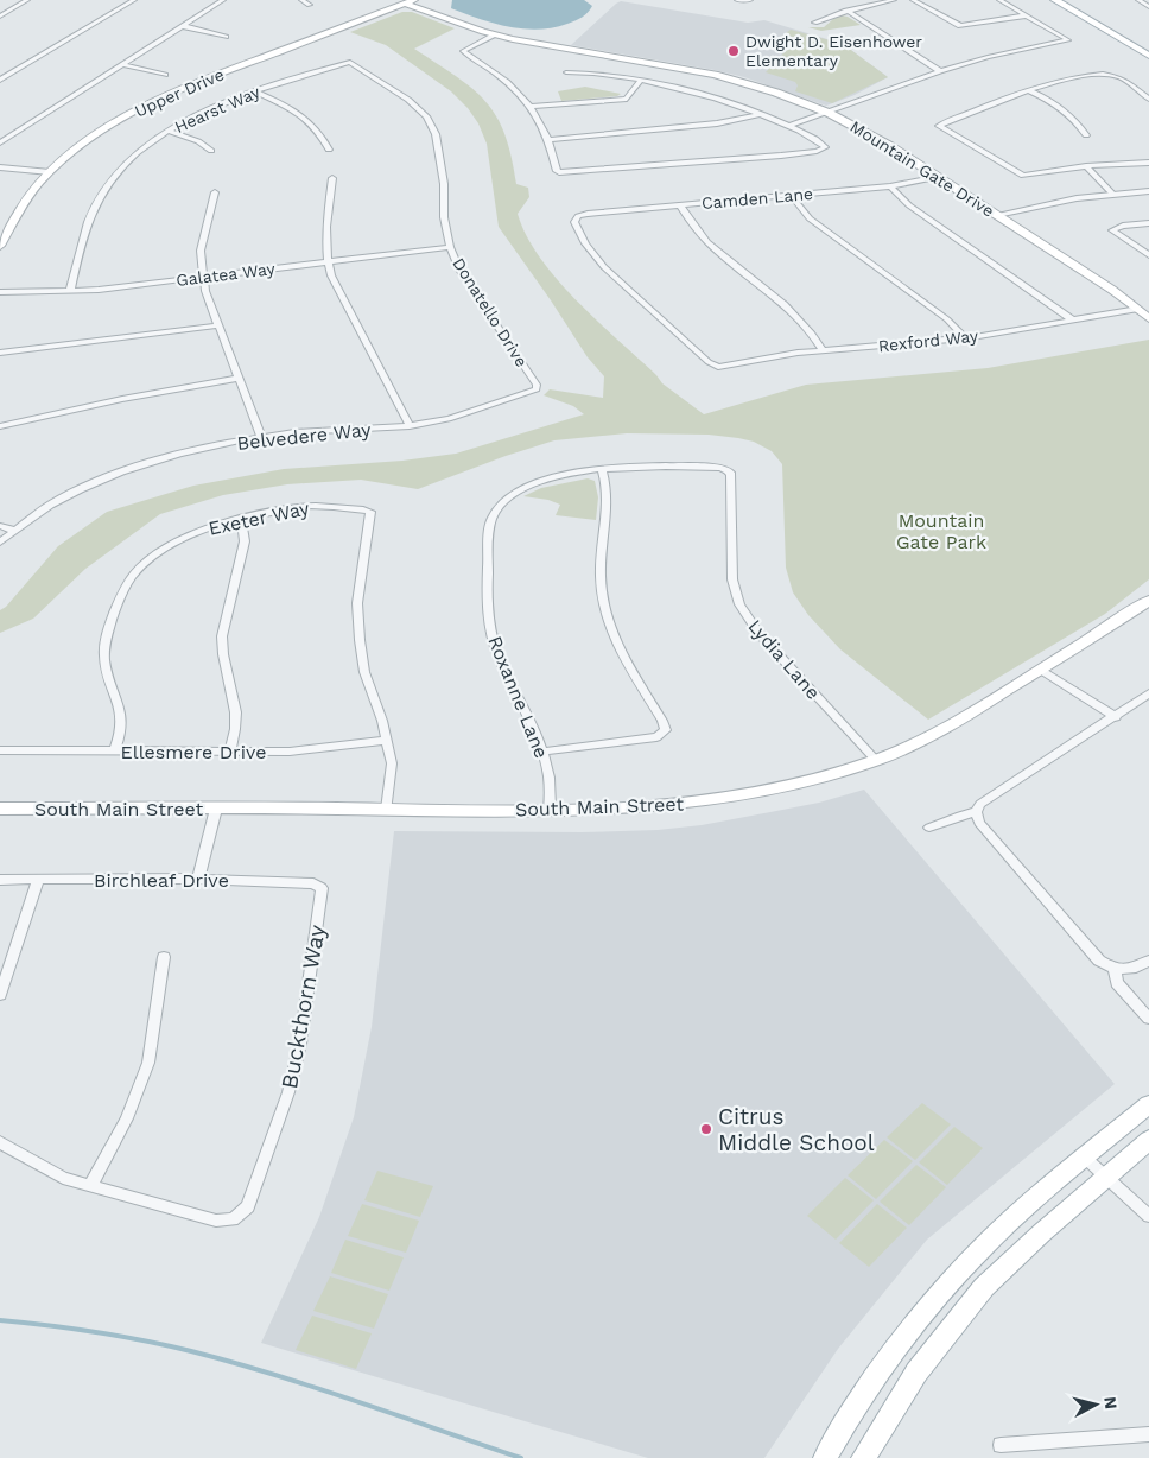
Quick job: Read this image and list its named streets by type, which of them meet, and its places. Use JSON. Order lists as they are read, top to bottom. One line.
{"streets":{"main road":["Upper Drive","Mountain Gate Drive","South Main Street"],"street":["Hearst Way","Camden Lane","Galatea Way","Donatello Drive","Rexford Way","Belvedere Way","Exeter Way","Lydia Lane","Roxanne Lane","Ellesmere Drive","Birchleaf Drive","Buckthorn Way"]},"crossings":[["Upper Drive","Mountain Gate Drive"],["Hearst Way","Galatea Way"],["Hearst Way","Donatello Drive"],["Mountain Gate Drive","Camden Lane"],["Mountain Gate Drive","Rexford Way"],["Camden Lane","Rexford Way"],["Galatea Way","Donatello Drive"],["Donatello Drive","Belvedere Way"],["Exeter Way","Ellesmere Drive"],["Lydia Lane","Roxanne Lane"],["Lydia Lane","South Main Street"],["Roxanne Lane","South Main Street"],["Birchleaf Drive","Buckthorn Way"]],"parks":["Mountain Gate Park"],"places":["Dwight D. Eisenhower Elementary","Citrus Middle School"],"north":"right"}
